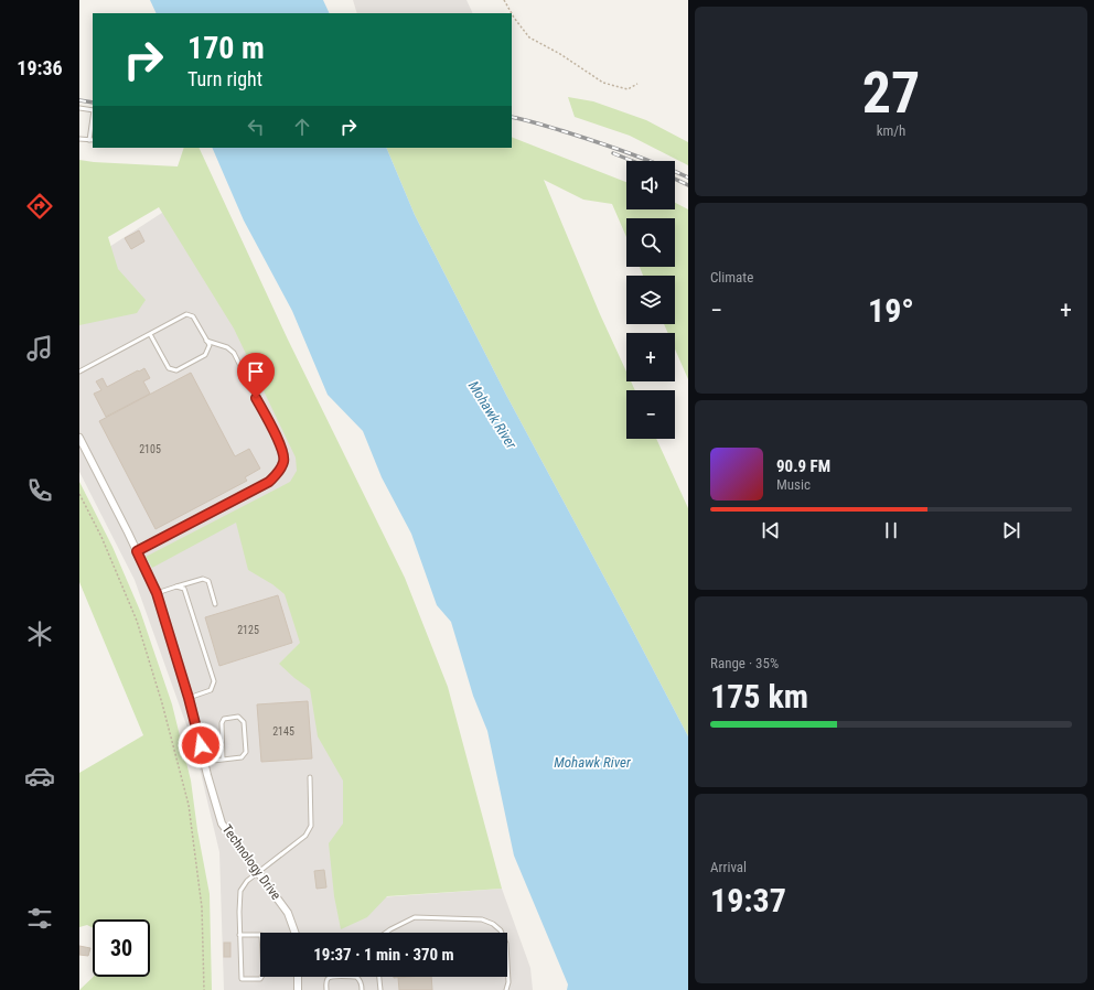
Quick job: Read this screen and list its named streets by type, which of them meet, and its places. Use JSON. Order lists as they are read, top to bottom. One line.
{"streets":{"street":["Technology Drive"]},"water":["Mohawk River"],"house_numbers":["2105","2125","2145"],"page":{"tabs":"19:36","tile":[["27","km/h"],"Climate",["Range · 35%","175 km"],["Arrival","19:37"]],"turn":["170 m","Turn right"],"map_buttons":["+","−"],"heat":["−","19°","+"],"song":["90.9 FM","Music"],"limit":"30","trip":"19:37 · 1 min · 370 m"}}
